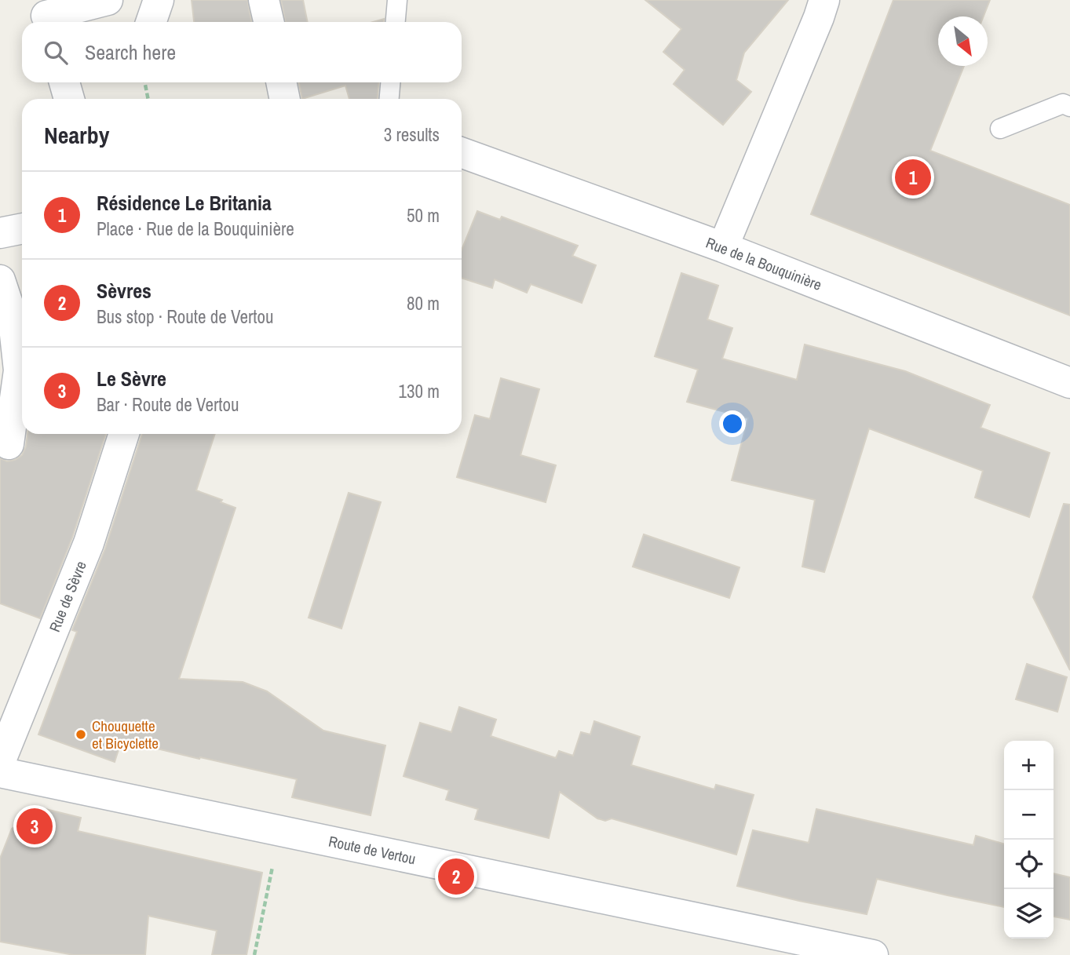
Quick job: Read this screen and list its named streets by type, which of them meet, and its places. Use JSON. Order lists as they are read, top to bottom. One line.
{"streets":{"street":["Rue de la Bouquinière","Rue de Sèvre","Route de Vertou"]},"places":["Chouquette et Bicyclette"],"north":"bottom right","page":{"search":"Search here","heading":["Nearby","3 results"],"pins":["1","3","2"],"list":[{"mark":"1","name":"Résidence Le Britania","note":"Place · Rue de la Bouquinière","value":"50 m"},{"mark":"2","name":"Sèvres","note":"Bus stop · Route de Vertou","value":"80 m"},{"mark":"3","name":"Le Sèvre","note":"Bar · Route de Vertou","value":"130 m"}],"map_buttons":["+","−"]}}
